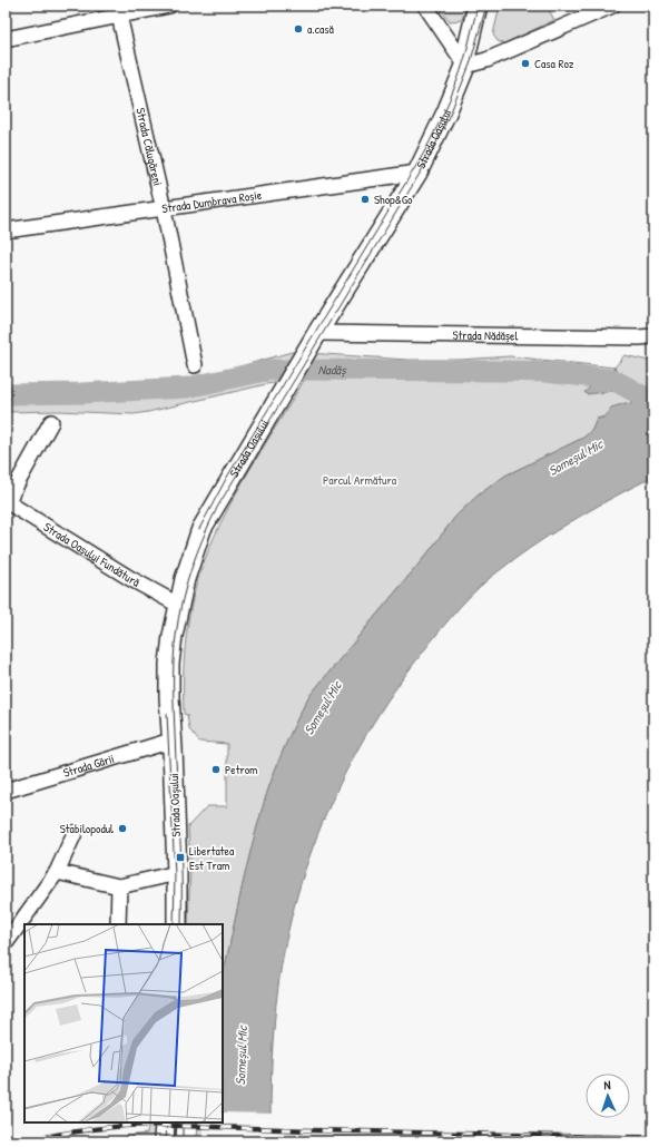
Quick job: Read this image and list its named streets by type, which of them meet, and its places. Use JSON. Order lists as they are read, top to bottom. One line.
{"streets":{"main road":["Strada Oașului"],"street":["Strada Călugăreni","Strada Dumbrava Roșie","Strada Nădășel","Strada Oașului Fundătură","Strada Gării"]},"crossings":[["Strada Oașului","Strada Dumbrava Roșie"],["Strada Oașului","Strada Nădășel"],["Strada Oașului","Strada Oașului Fundătură"],["Strada Oașului","Strada Gării"],["Strada Călugăreni","Strada Dumbrava Roșie"]],"water":["Nadăș","Someșul Mic"],"parks":["Parcul Armătura"],"places":{"other":["a.casă","Casa Roz","Shop&Go","Petrom","Stabilopodul"],"transit":["Libertatea Est Tram"]},"north":"top"}
